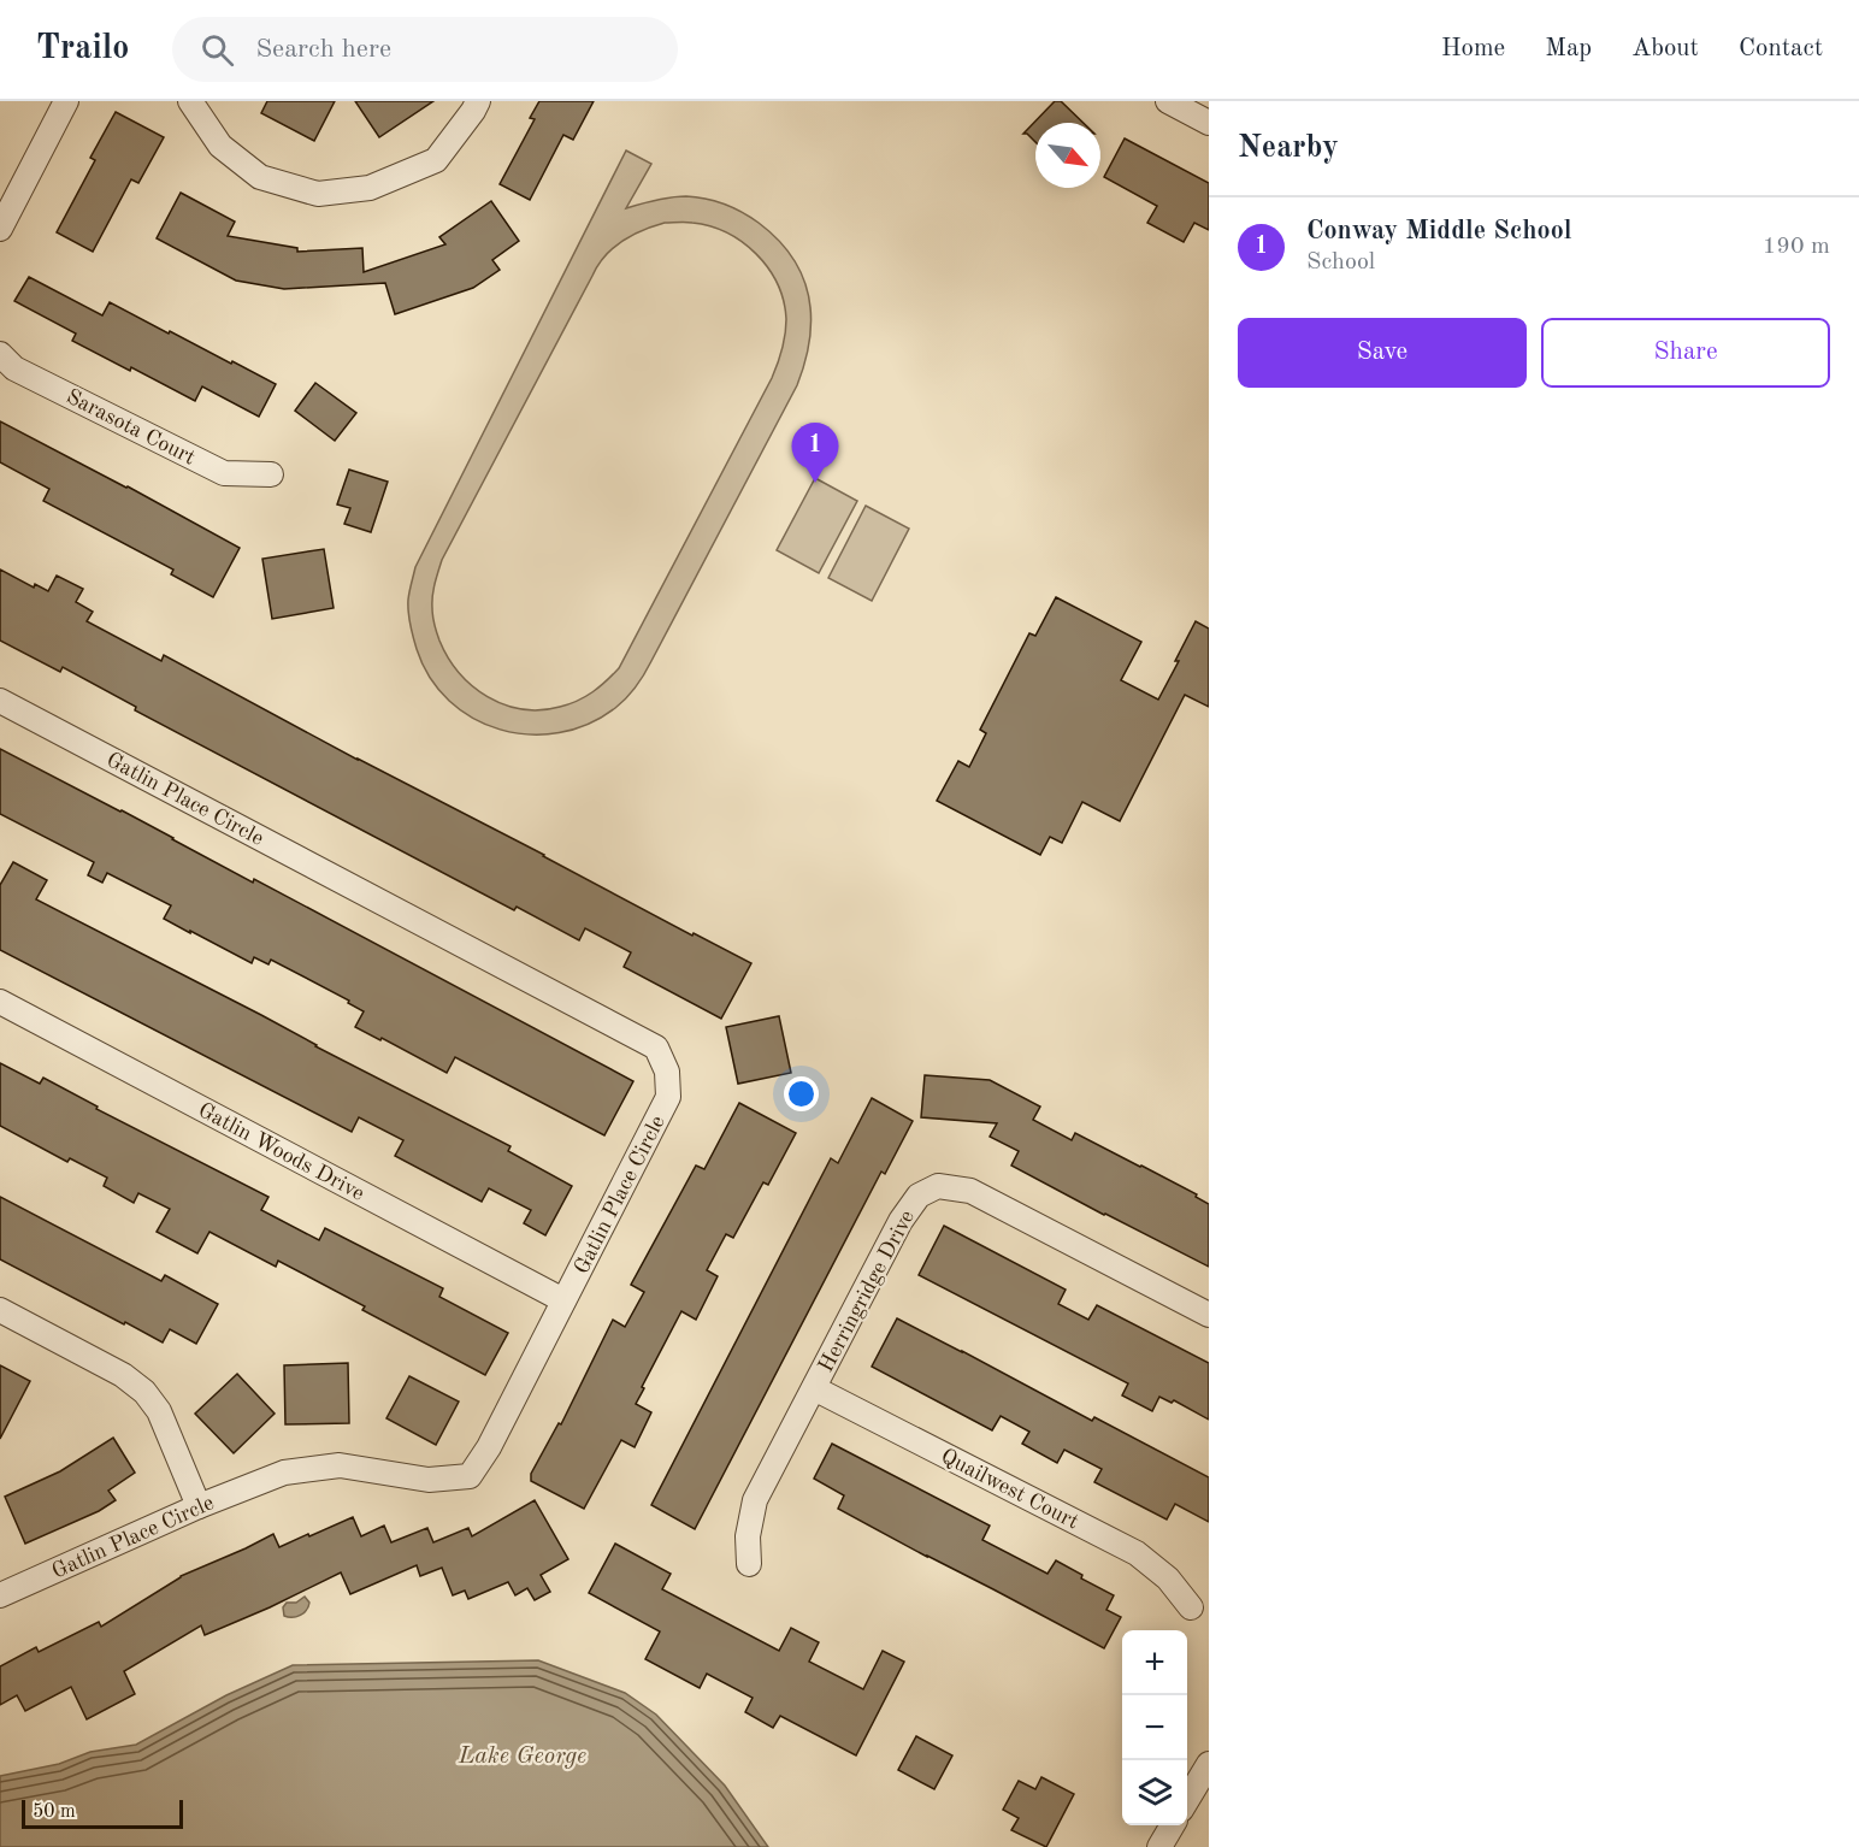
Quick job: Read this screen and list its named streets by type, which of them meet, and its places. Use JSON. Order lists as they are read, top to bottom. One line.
{"streets":{"street":["Sarasota Court","Gatlin Place Circle","Gatlin Woods Drive","Herringridge Drive","Quailwest Court"]},"crossings":[["Gatlin Place Circle","Gatlin Woods Drive"],["Herringridge Drive","Quailwest Court"]],"water":["Lake George"],"scale_bar":"50 m","north":"bottom right","page":{"header":"Trailo","search":"Search here","nav":["Home","Map","About","Contact"],"heading":"Nearby","list":[{"mark":"1","name":"Conway Middle School","note":"School","value":"190 m"}],"buttons":["Save","Share"],"pins":"1","map_buttons":["+","−"],"scale":"50 m"}}
